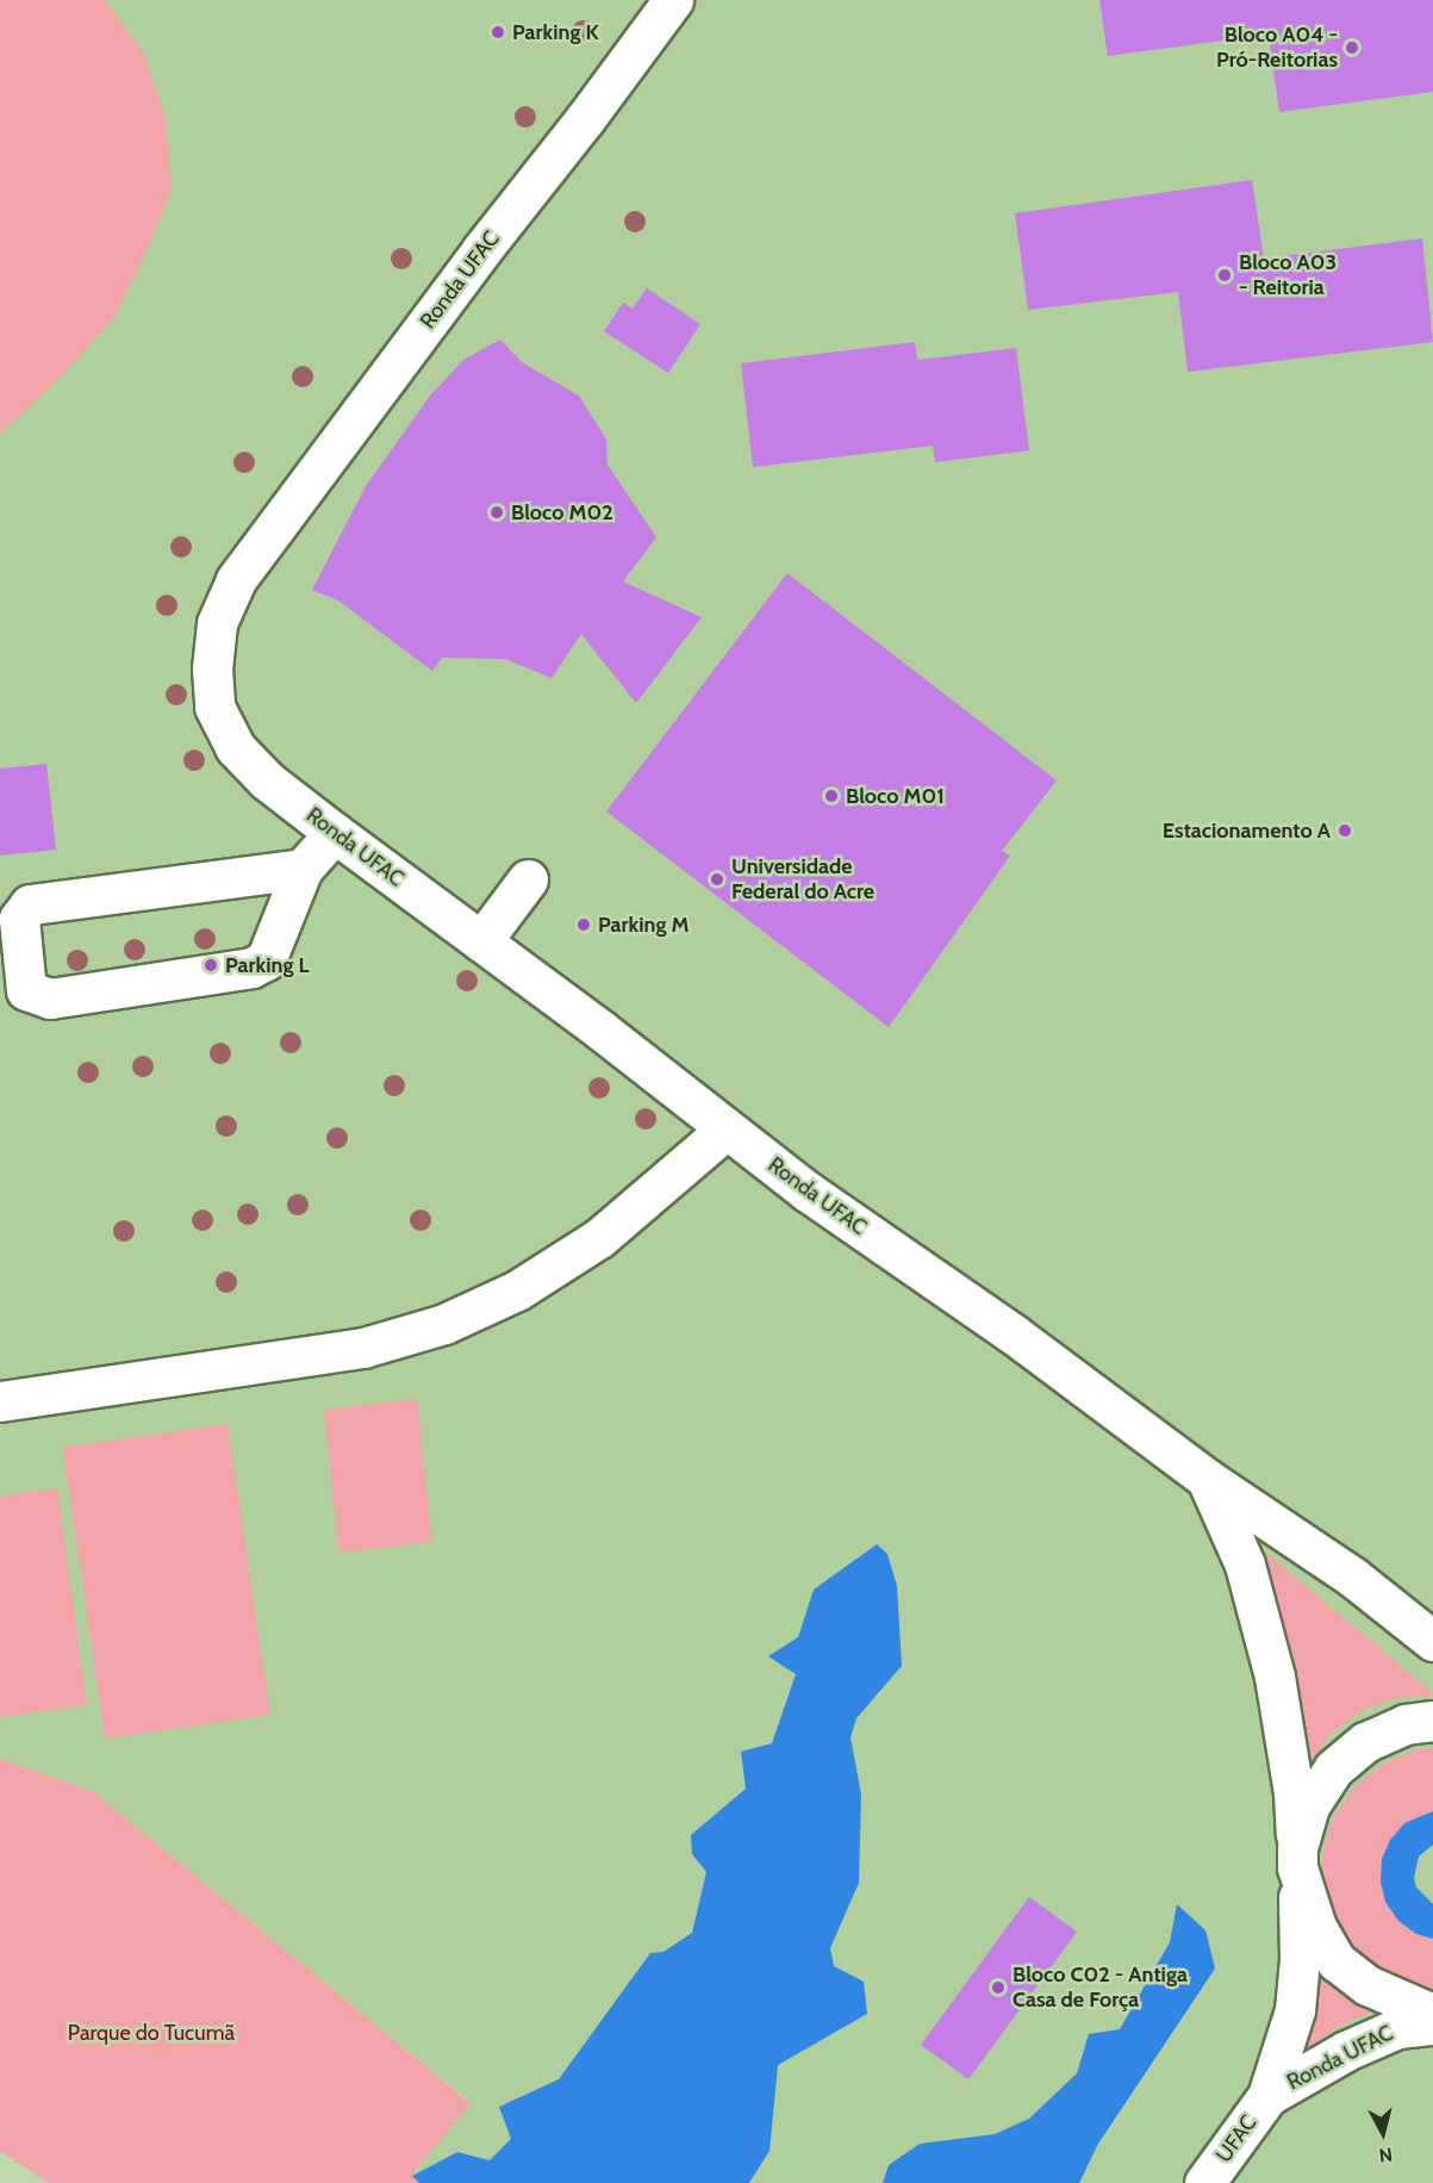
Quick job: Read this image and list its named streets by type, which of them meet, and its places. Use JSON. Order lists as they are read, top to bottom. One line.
{"streets":{"street":["Ronda UFAC","UFAC"]},"crossings":[["Ronda UFAC","UFAC"]],"parks":["Parque do Tucumã"],"places":["Parking K","Bloco A04 - Pró-Reitorias","Bloco A03 - Reitoria","Bloco M02","Bloco M01","Estacionamento A","Universidade Federal do Acre","Parking M","Parking L","Bloco C02 - Antiga Casa de Força"],"north":"bottom"}
